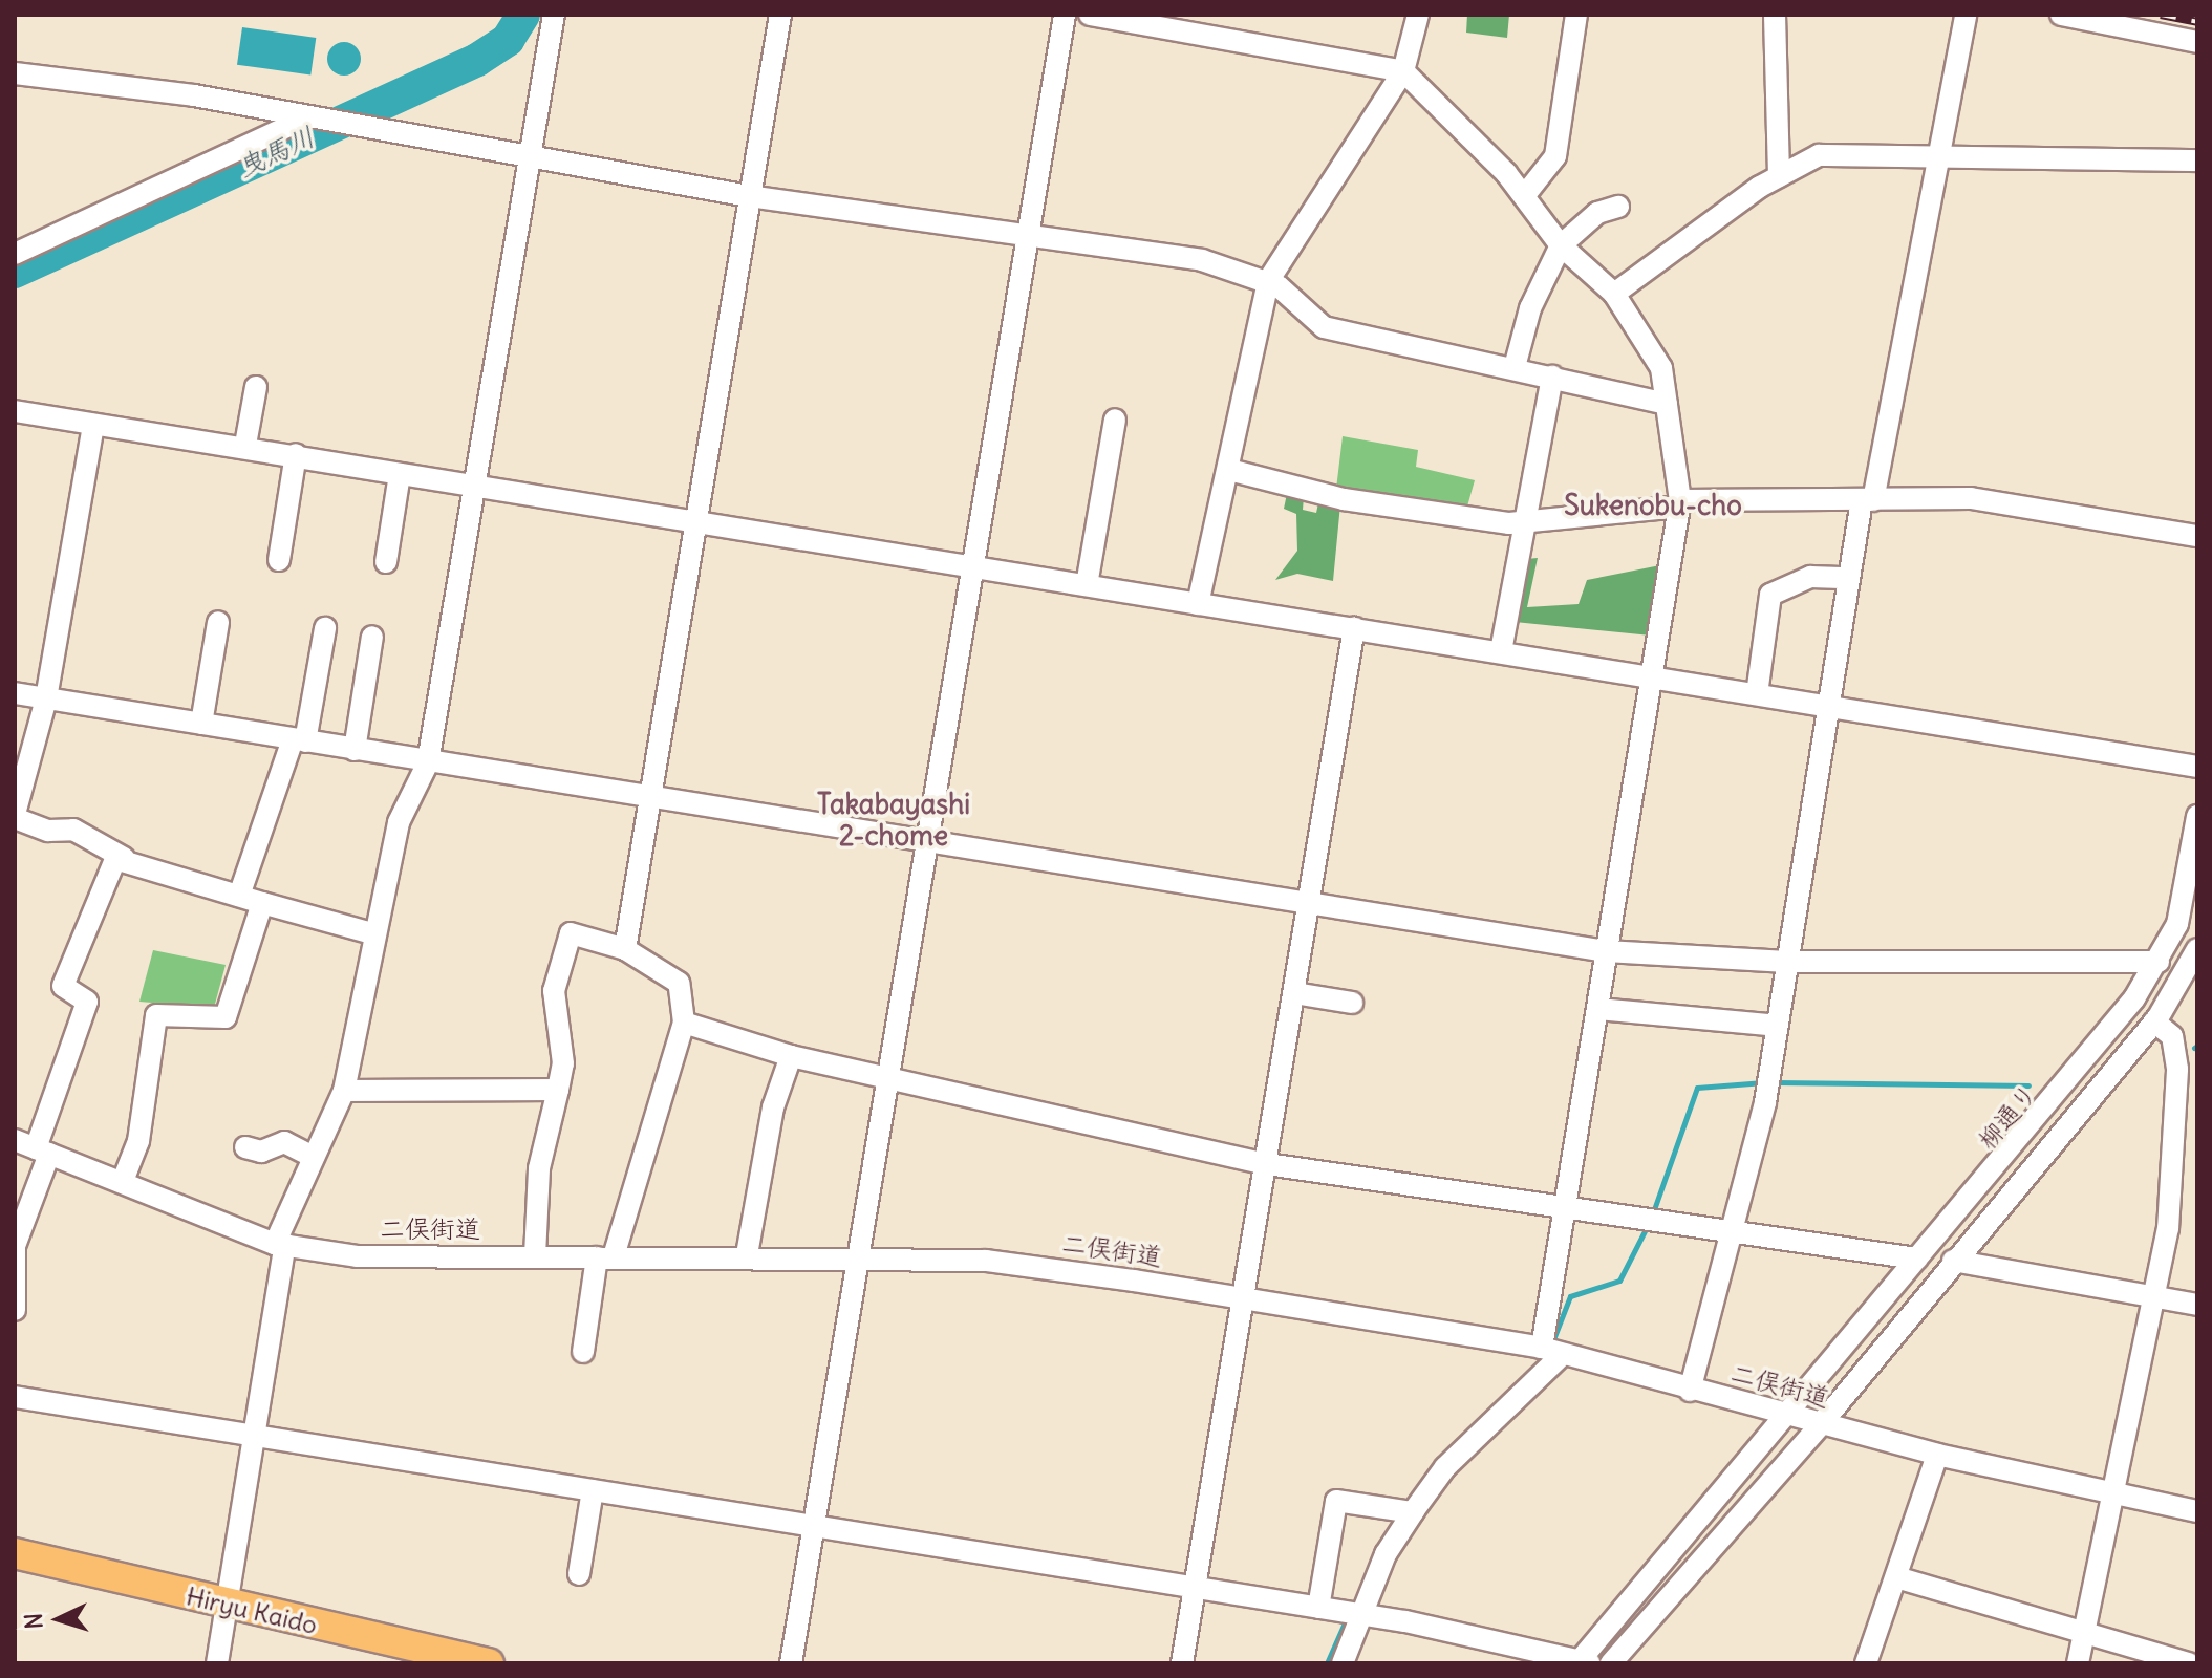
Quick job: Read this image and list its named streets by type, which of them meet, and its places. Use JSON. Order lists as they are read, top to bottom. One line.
{"streets":{"highway":["Hiryu Kaido"],"street":["柳通り","二俣街道"]},"crossings":[["柳通り","二俣街道"]],"districts":["Sukenobu-cho","Takabayashi 2-chome"],"water":["曳馬川"],"north":"left"}
